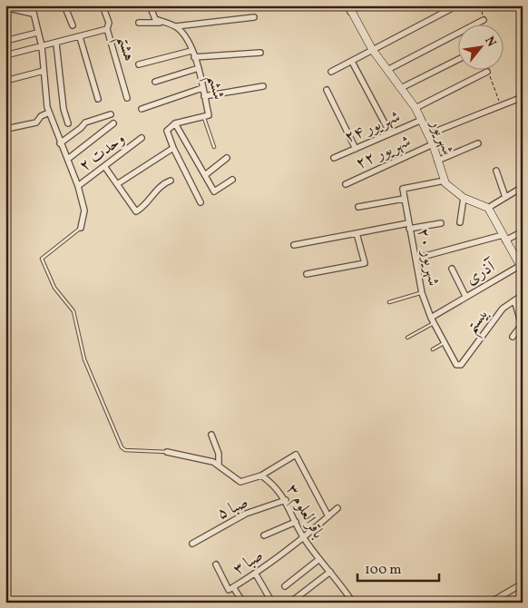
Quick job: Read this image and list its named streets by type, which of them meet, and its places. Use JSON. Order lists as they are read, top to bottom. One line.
{"streets":{"street":["هشتم","ششم","شهریور ۲۴","شهریور","وحدت ۲","شهریور ۲۲","شهریور ۲۰","آذری","بیستم","صبا ۵","باقرالعلوم ۳","صبا ۳"]},"crossings":[["شهریور ۲۴","شهریور"],["شهریور","شهریور ۲۲"],["شهریور ۲۰","آذری"],["شهریور ۲۰","بیستم"],["صبا ۵","باقرالعلوم ۳"],["باقرالعلوم ۳","صبا ۳"]],"scale_bar":"100 m","north":"top right"}
